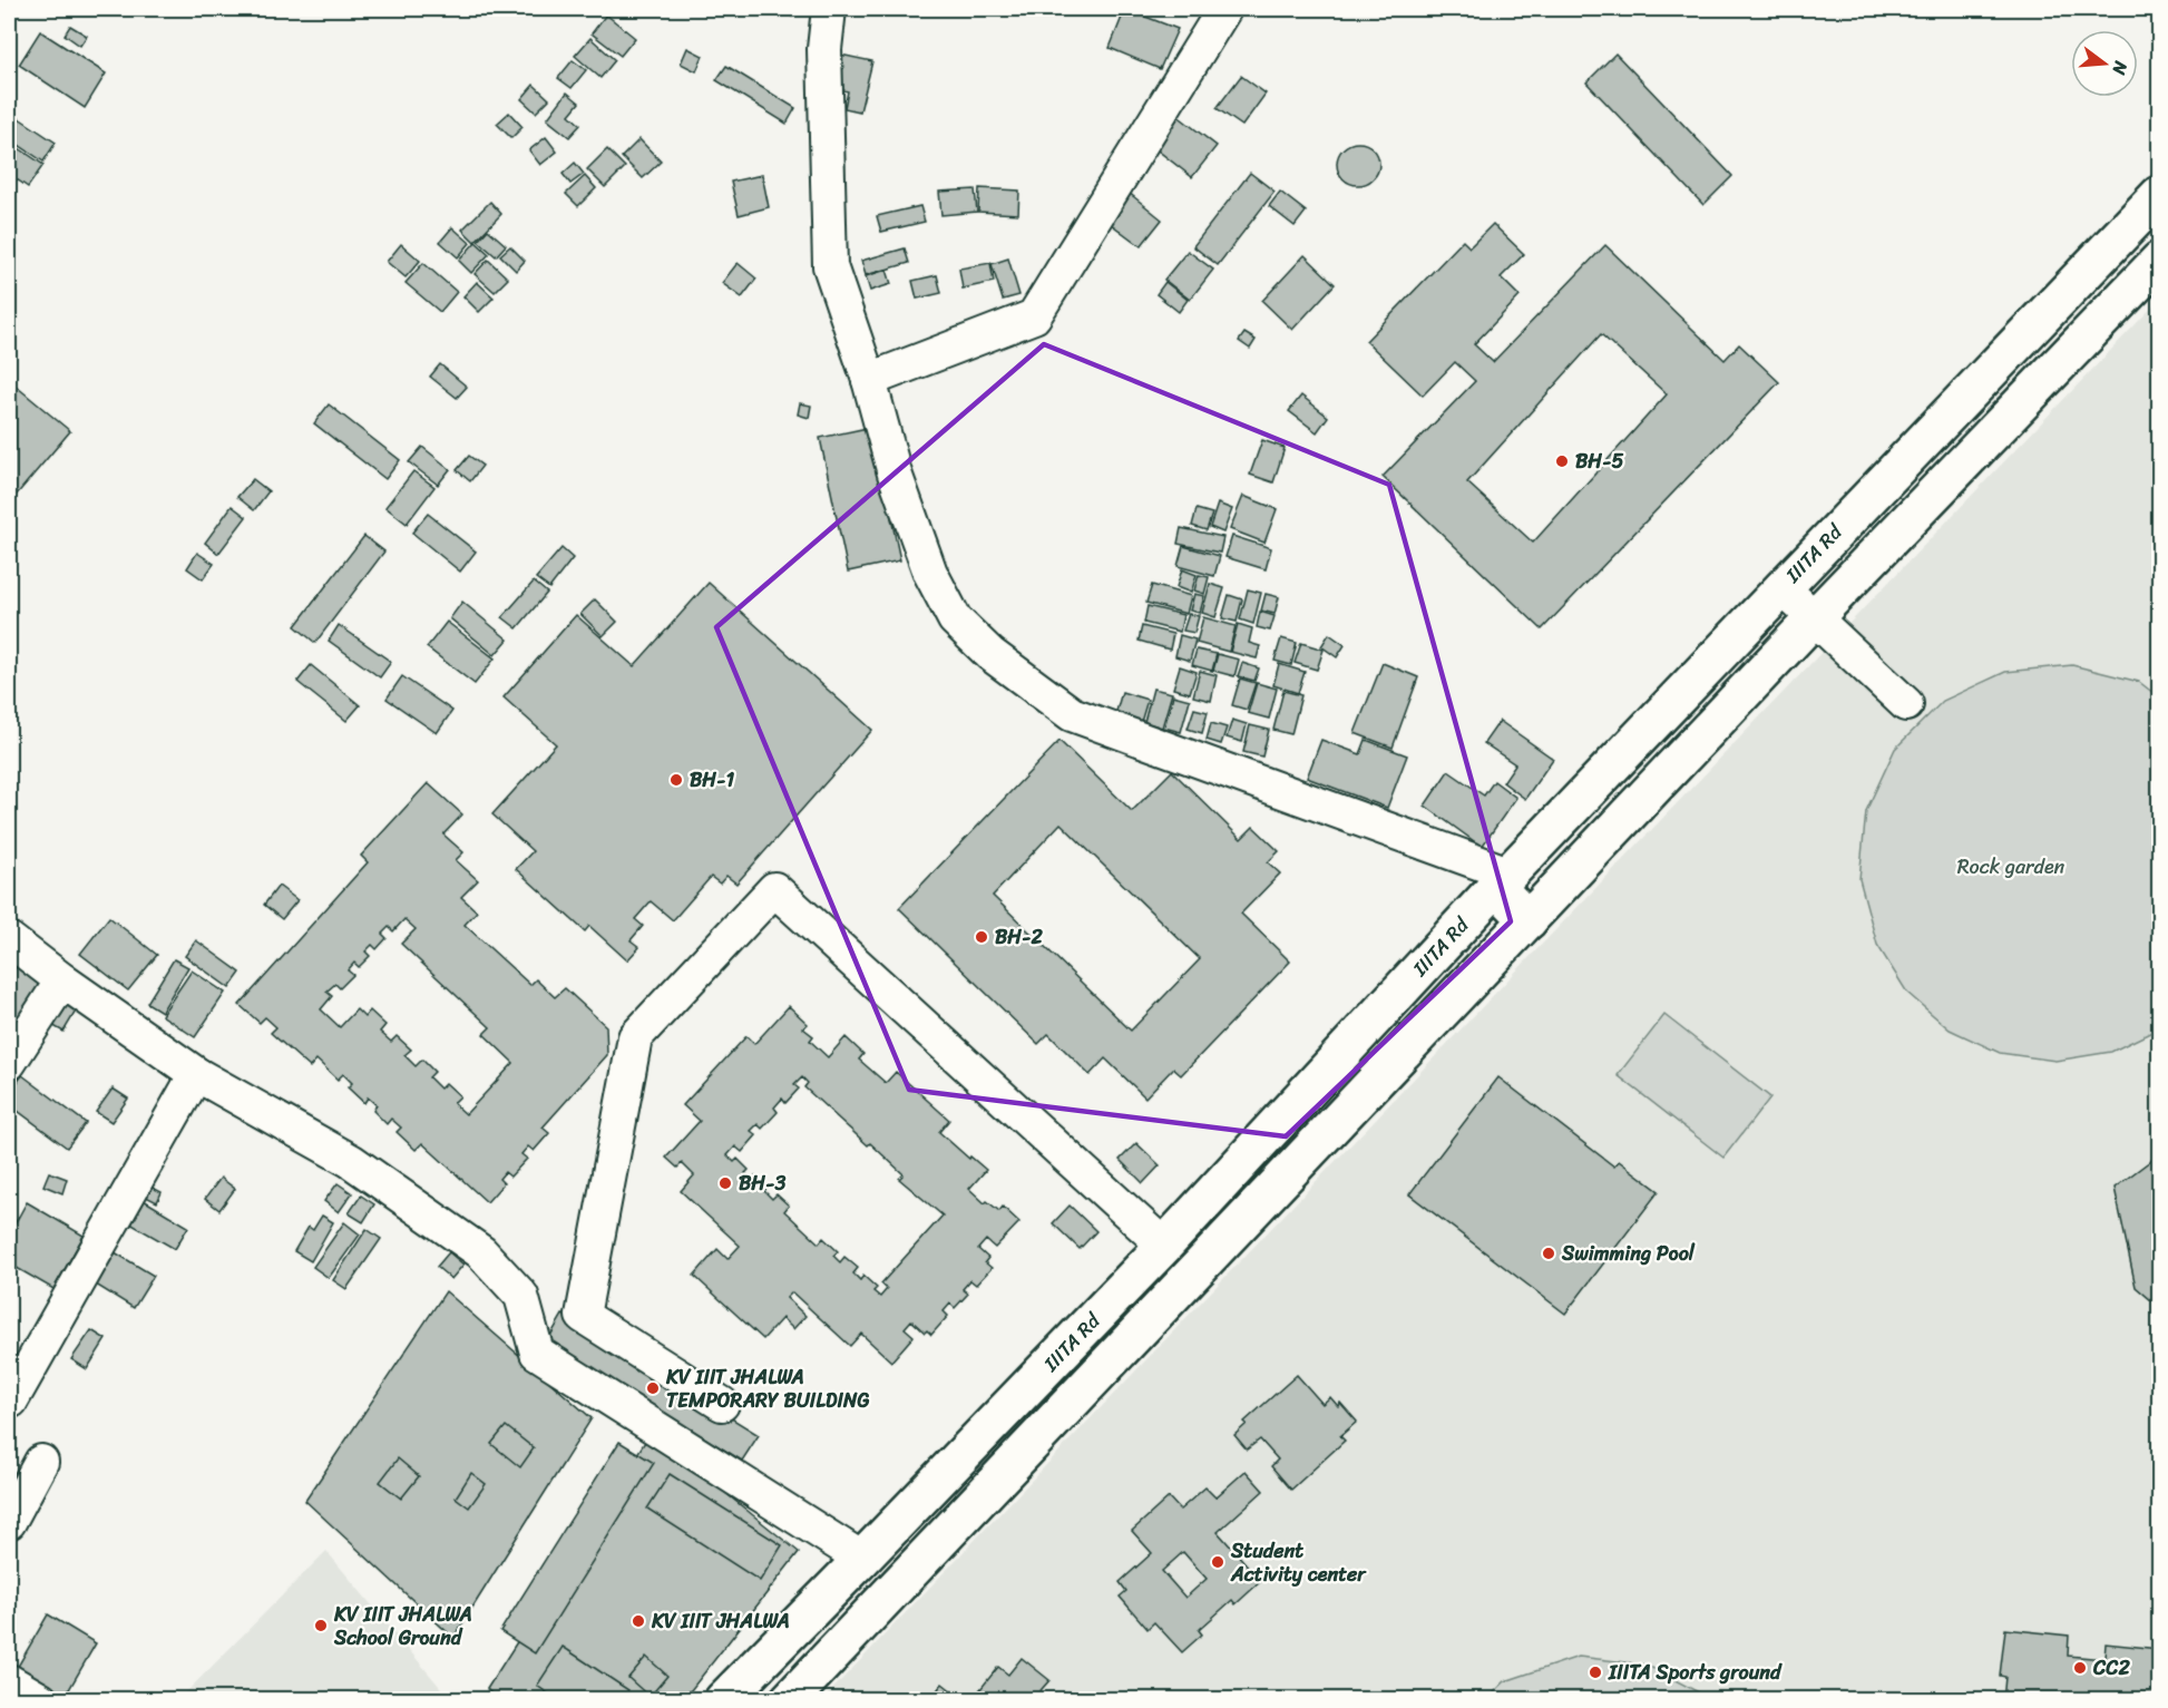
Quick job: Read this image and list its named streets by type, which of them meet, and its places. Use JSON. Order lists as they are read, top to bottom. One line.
{"streets":{"main road":["IIITA Rd"]},"parks":["Rock garden"],"places":["BH-5","BH-1","BH-2","BH-3","Swimming Pool","KV IIIT JHALWA TEMPORARY BUILDING","Student Activity center","KV IIIT JHALWA","KV IIIT JHALWA School Ground","CC2","IIITA Sports ground"],"north":"right"}
